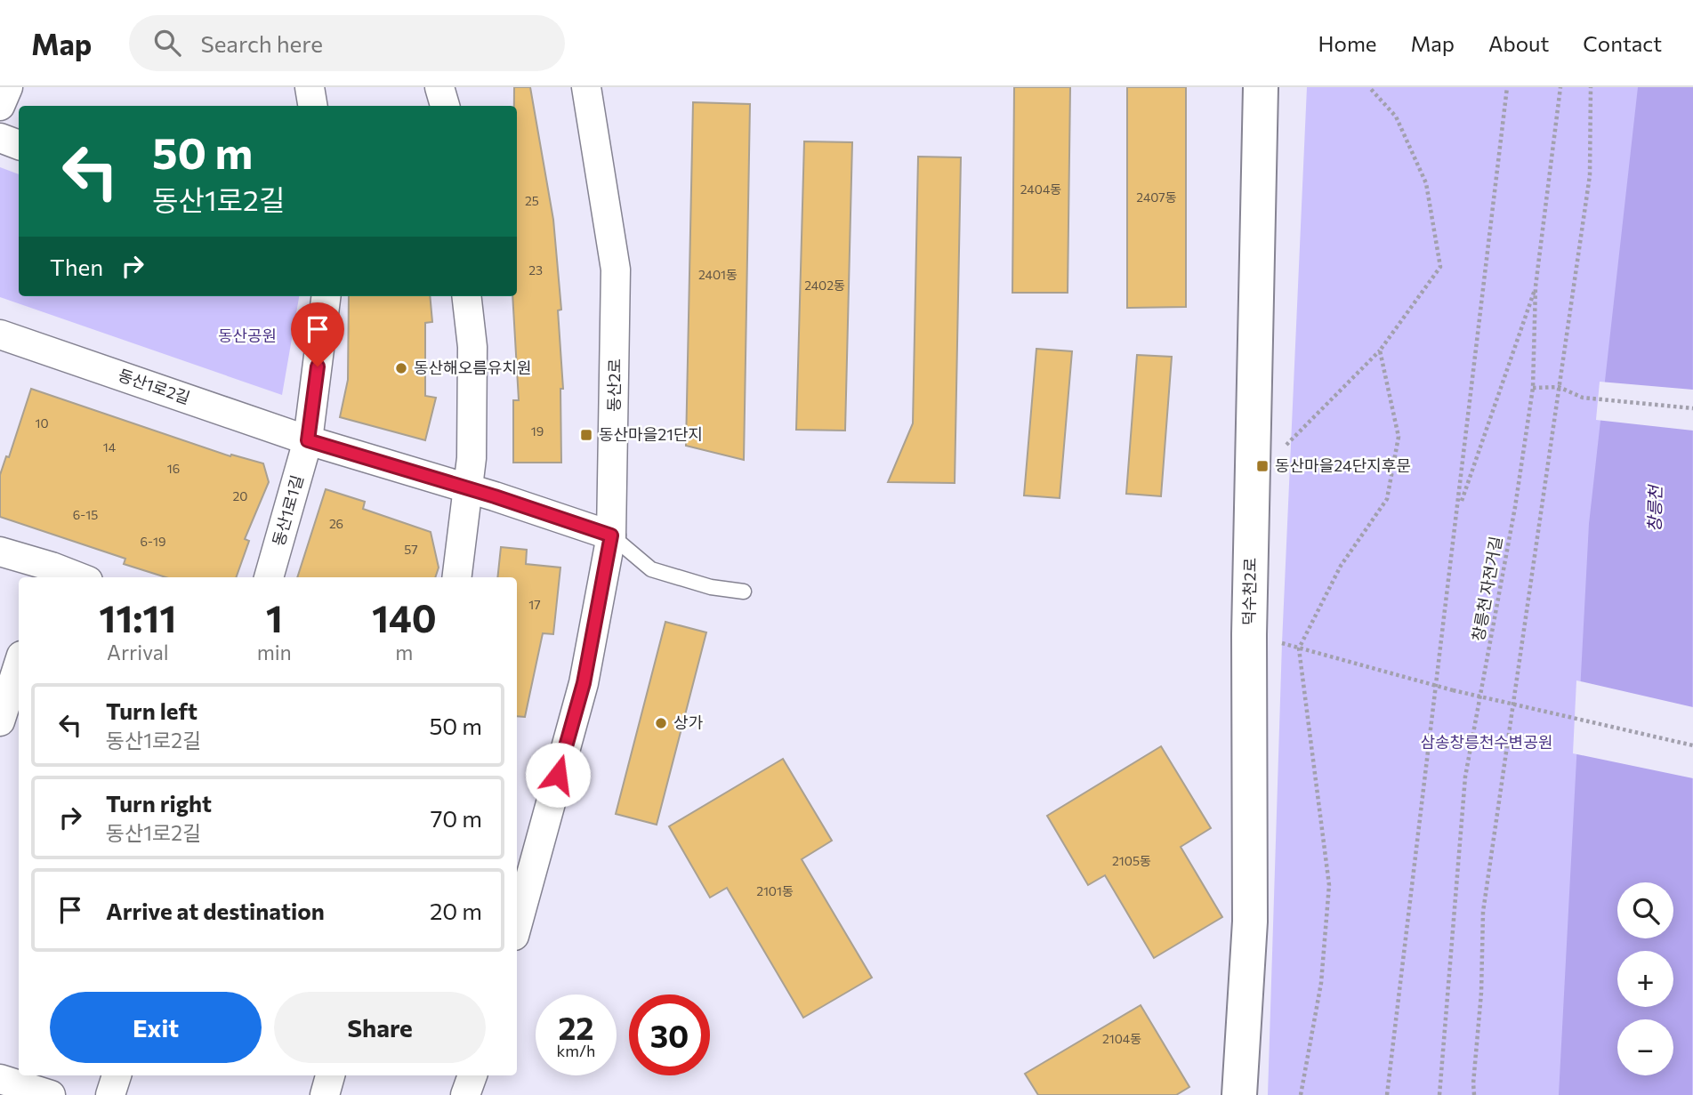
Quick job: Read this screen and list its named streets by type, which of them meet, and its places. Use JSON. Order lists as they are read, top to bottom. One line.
{"streets":{"street":["동산2로","동산1로2길","동산1로1길","덕수천2로"],"path":["창릉천 자전거길"]},"crossings":[["동산2로","동산1로2길"],["동산1로2길","동산1로1길"]],"water":["창릉천"],"parks":["동산공원","삼송창릉천수변공원"],"places":{"other":["동산해오름유치원","상가"],"transit":["동산마을21단지","동산마을24단지후문"]},"house_numbers":["2404동","2407동","25","23","2401동","2402동","10","19","14","16","20","6-15","26","6-19","57","17","2105동","2101동","2104동"],"page":{"header":"Map","search":"Search here","nav":["Home","Map","About","Contact"],"turn":["50 m","동산1로2길"],"then":"Then","eta":["11:11","Arrival","1","min","140","m"],"list":[{"name":"Turn left","note":"동산1로2길","value":"50 m"},{"name":"Turn right","note":"동산1로2길","value":"70 m"},{"name":"Arrive at destination","value":"20 m"}],"map_buttons":["+","−"],"buttons":["Exit","Share"],"speed":"22 km/h","limit":"30"}}
